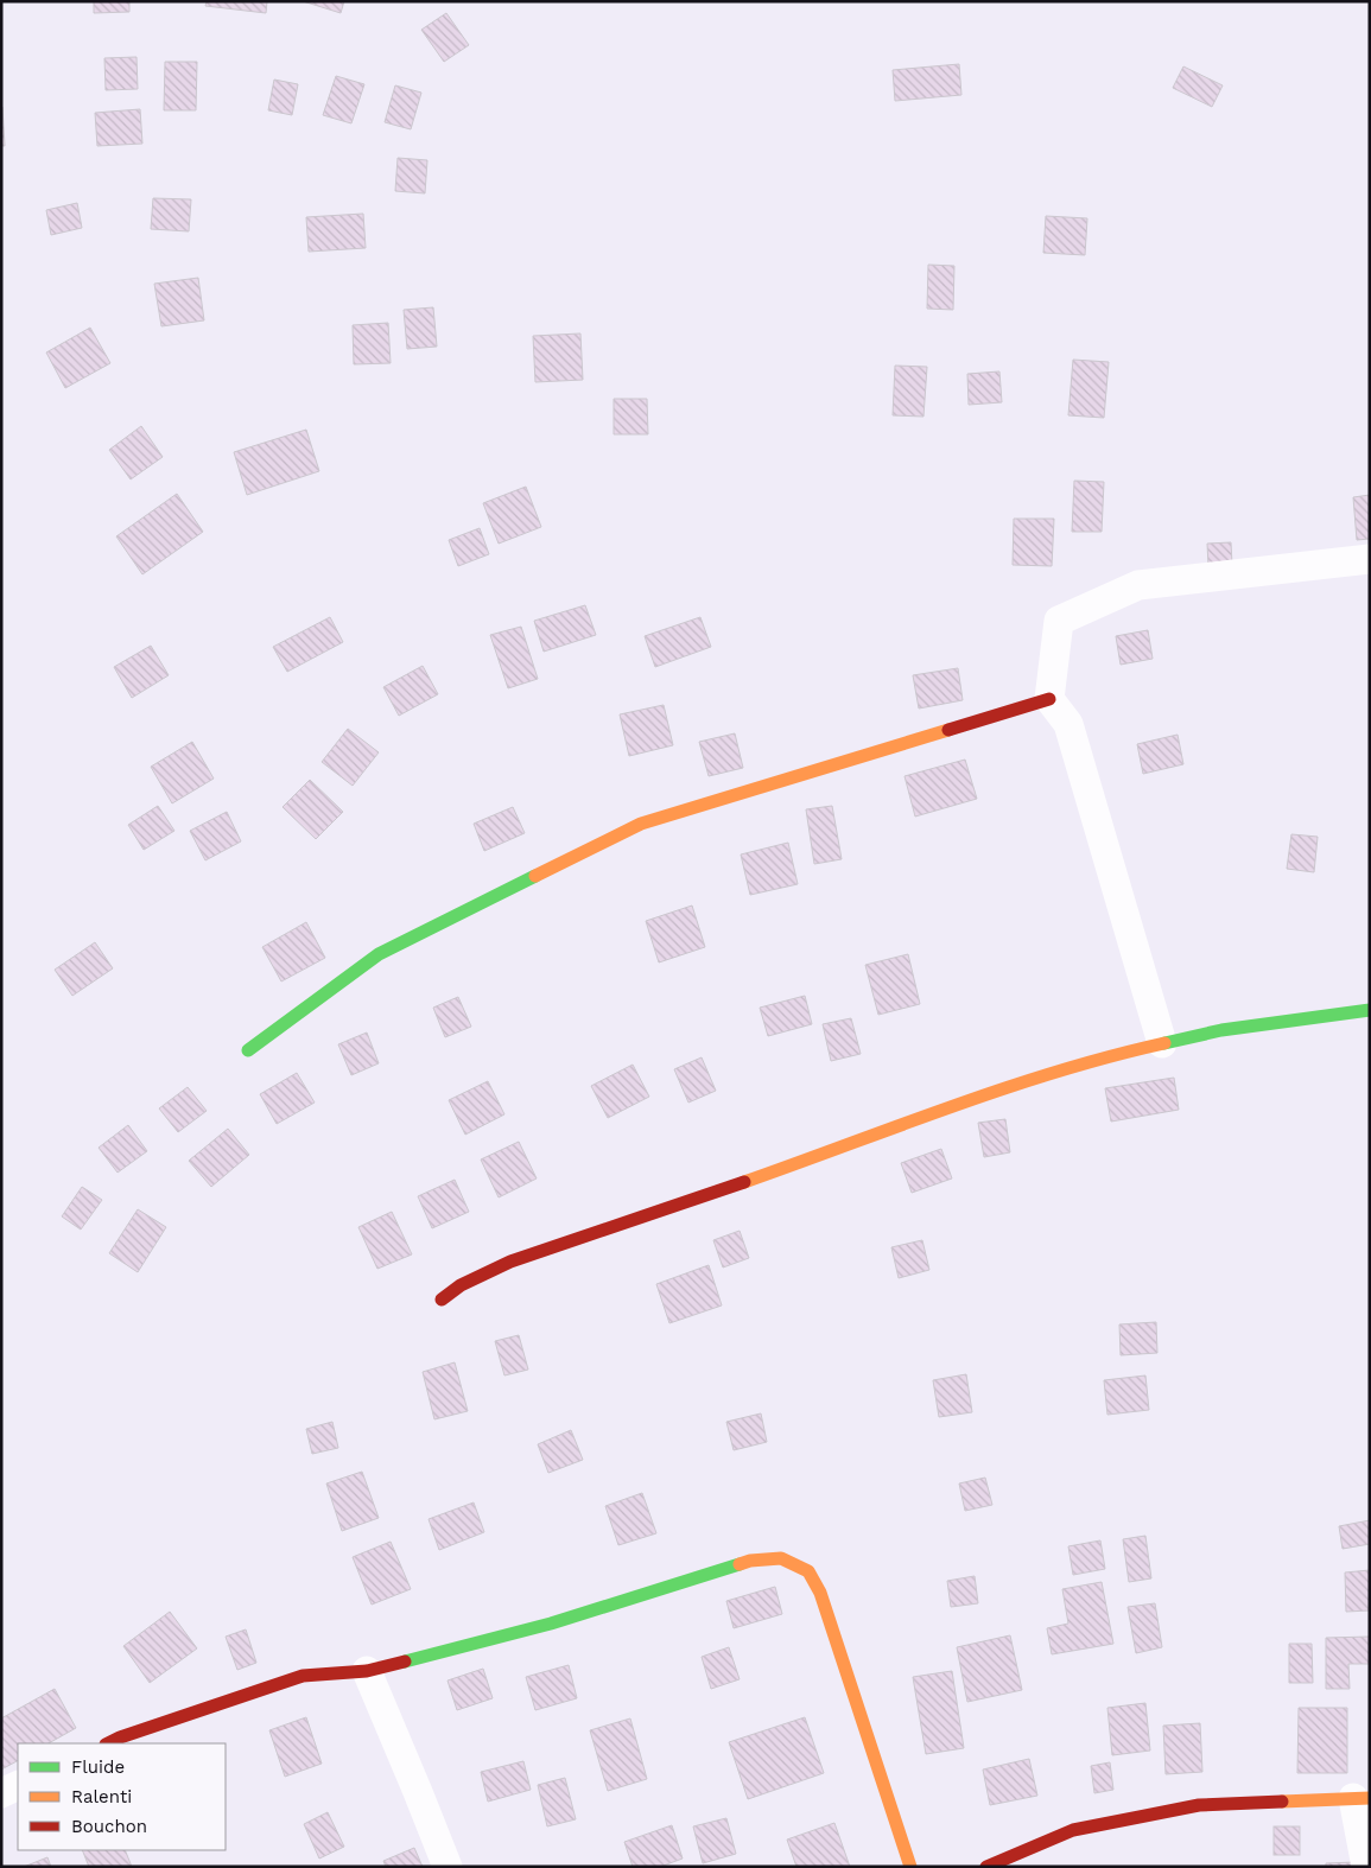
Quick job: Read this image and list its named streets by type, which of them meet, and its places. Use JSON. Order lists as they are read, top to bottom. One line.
{"legend":["Fluide","Ralenti","Bouchon"]}
